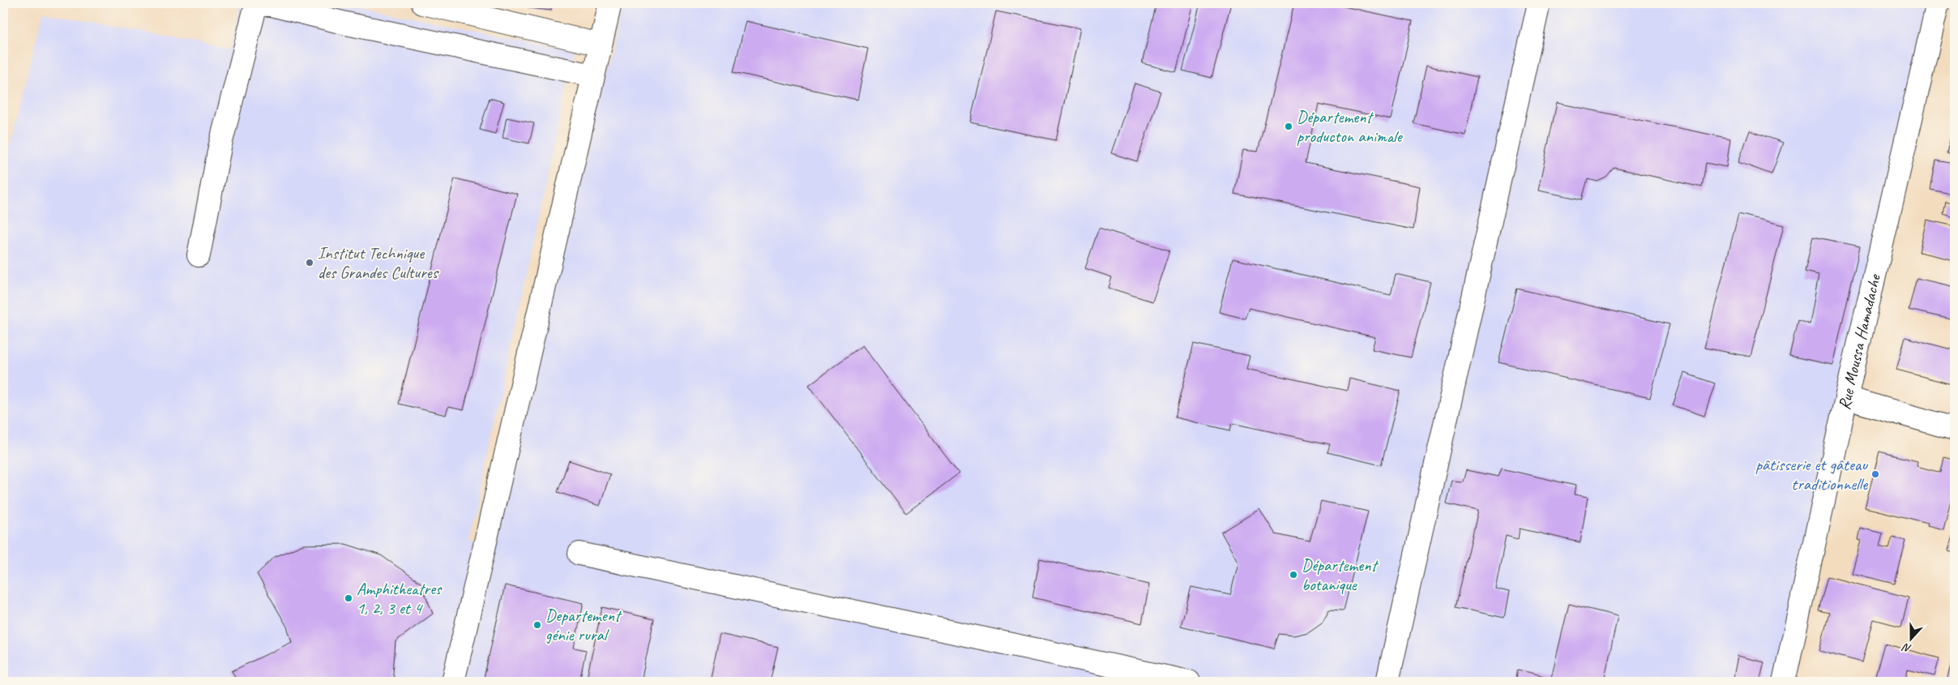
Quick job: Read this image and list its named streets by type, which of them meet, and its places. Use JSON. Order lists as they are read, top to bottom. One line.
{"streets":{"street":["Rue Moussa Hamadache"]},"places":["Département producton animale","Institut Technique des Grandes Cultures","pâtisserie et gâteau traditionnelle","Département botanique","Amphitheatres 1, 2, 3 et 4","Departement génie rural"],"north":"bottom"}
